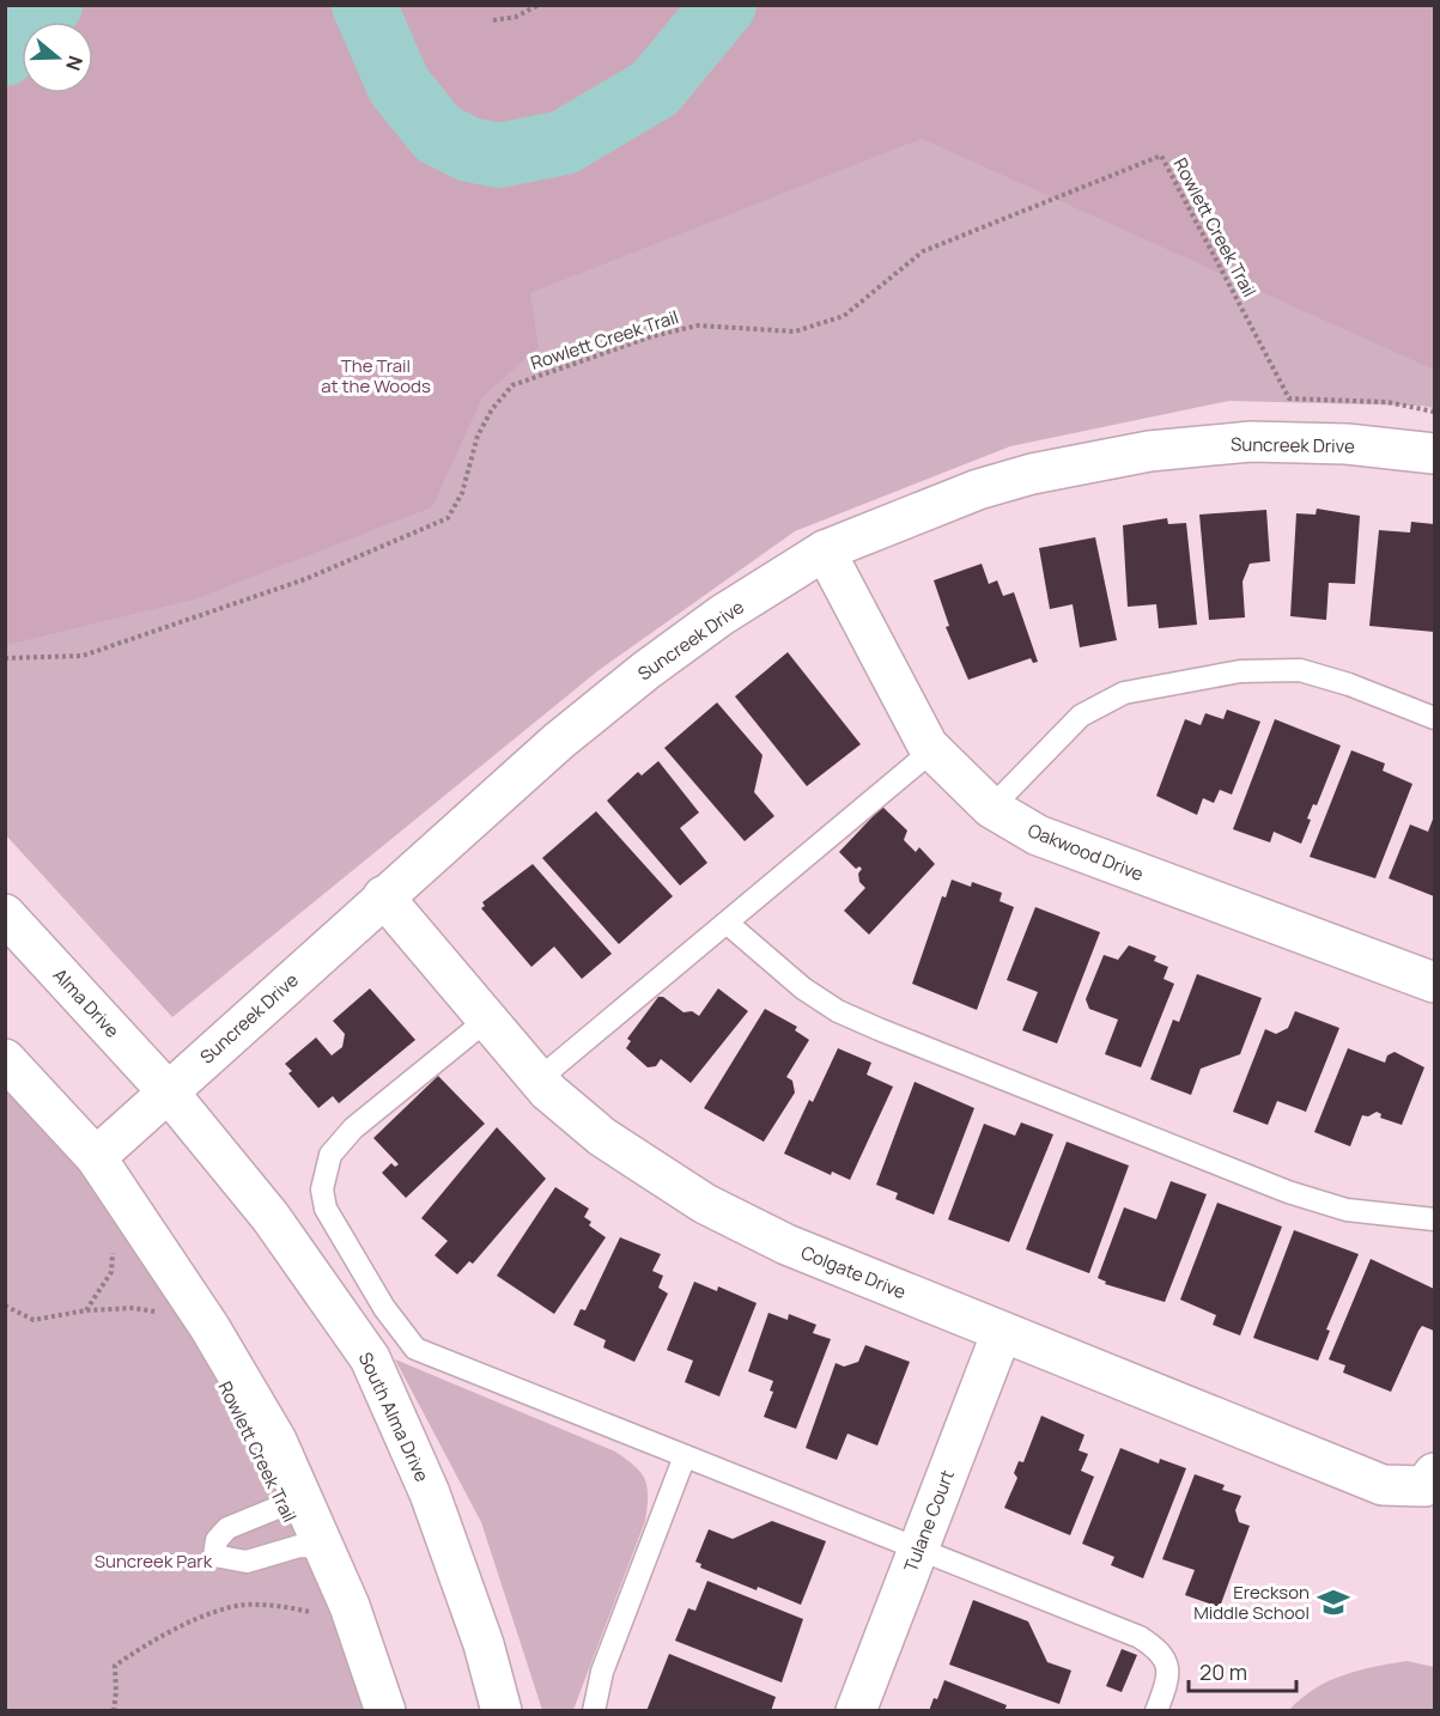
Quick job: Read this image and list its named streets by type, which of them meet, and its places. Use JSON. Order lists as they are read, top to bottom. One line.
{"streets":{"street":["Suncreek Drive","Oakwood Drive","Alma Drive","Colgate Drive","South Alma Drive","Tulane Court"],"path":["Rowlett Creek Trail"]},"crossings":[["Suncreek Drive","Oakwood Drive"],["Suncreek Drive","Alma Drive"],["Suncreek Drive","Colgate Drive"],["Suncreek Drive","South Alma Drive"],["Alma Drive","South Alma Drive"],["Colgate Drive","Tulane Court"]],"parks":["The Trail at the Woods","Suncreek Park"],"places":{"school or university":["Ereckson Middle School"]},"scale_bar":"20 m","north":"right"}
